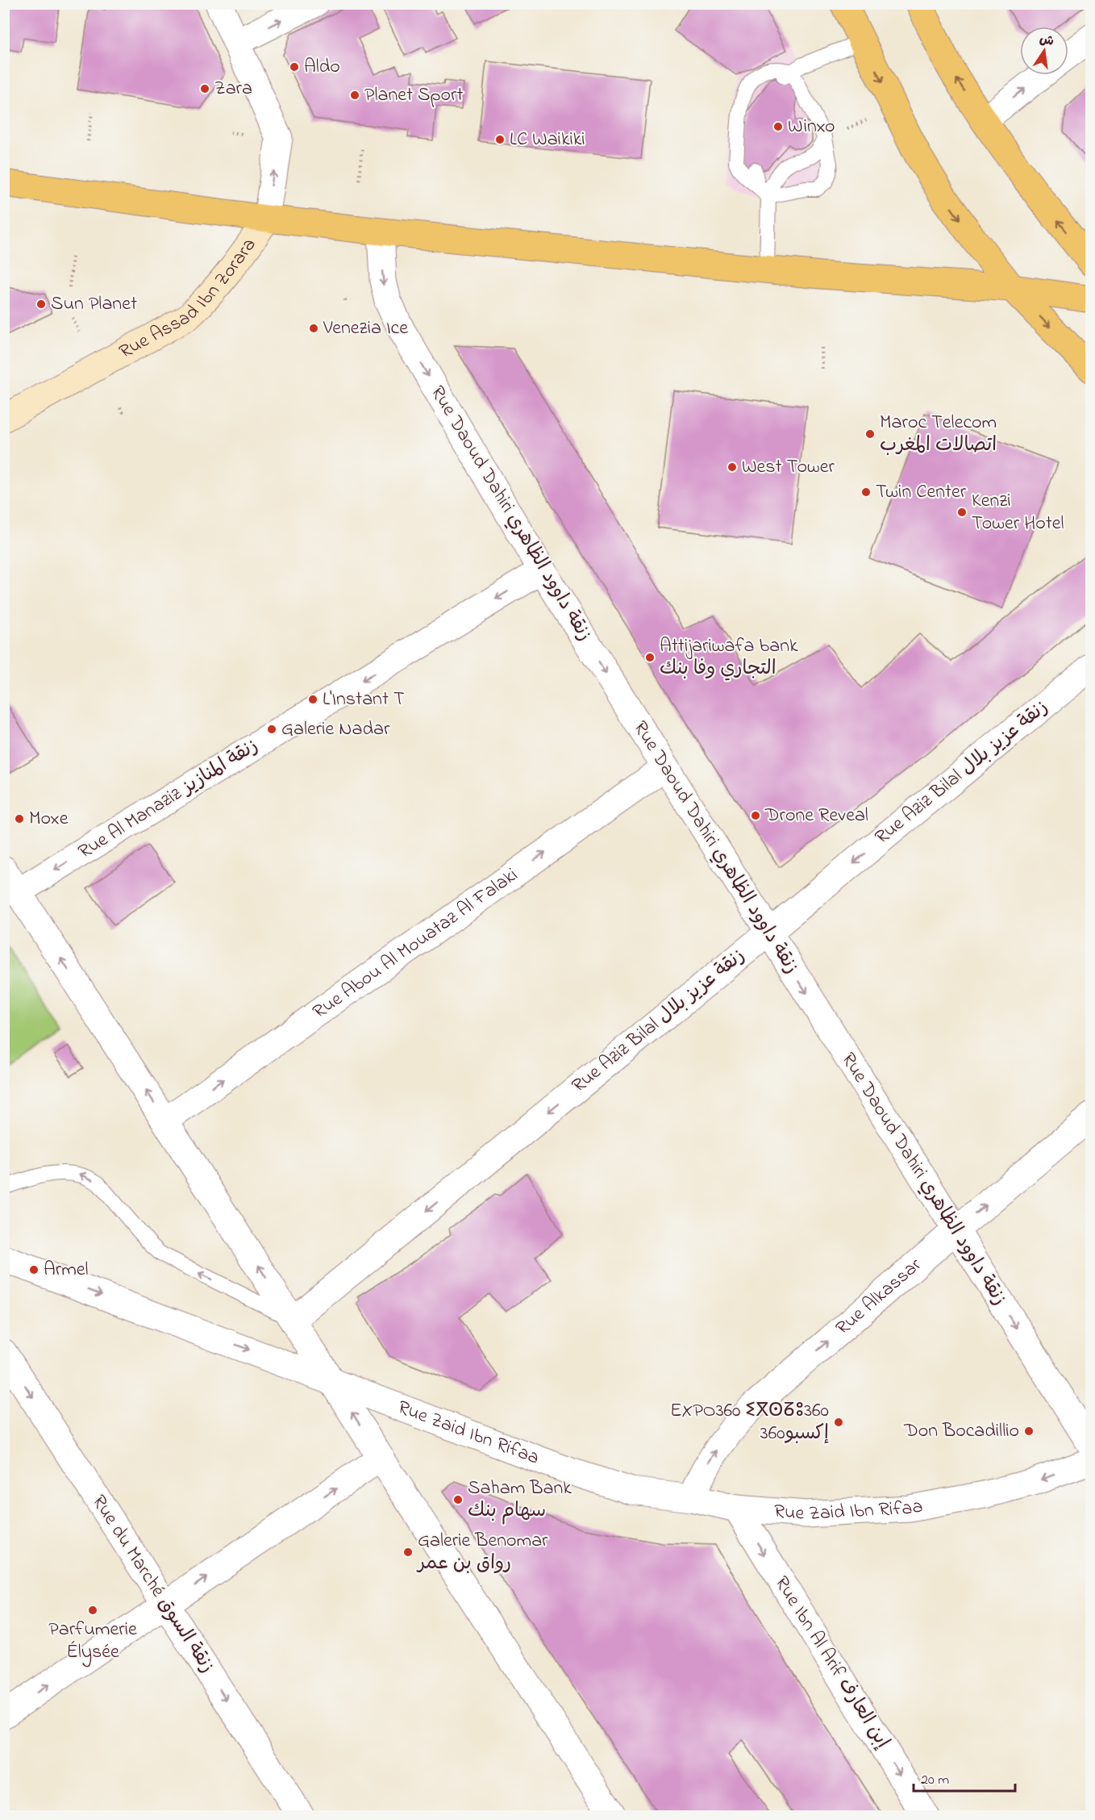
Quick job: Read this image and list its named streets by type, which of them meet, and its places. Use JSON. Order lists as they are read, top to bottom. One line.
{"streets":{"street":["Rue Assad Ibn Zorara","Rue Daoud Dahiri زنقة داوود الظاهري","Rue Aziz Bilal زنقة عزيز بلال","Rue Al Manaziz زنقة المنازيز","Rue Abou Al Mouataz Al Falaki","Rue Alkassar","Rue Zaid Ibn Rifaa","Rue du Marché زنقة السوق","Rue Ibn Al Arif إبن العارف"]},"crossings":[["Rue Daoud Dahiri زنقة داوود الظاهري","Rue Aziz Bilal زنقة عزيز بلال"],["Rue Daoud Dahiri زنقة داوود الظاهري","Rue Al Manaziz زنقة المنازيز"],["Rue Daoud Dahiri زنقة داوود الظاهري","Rue Abou Al Mouataz Al Falaki"],["Rue Daoud Dahiri زنقة داوود الظاهري","Rue Alkassar"],["Rue Alkassar","Rue Zaid Ibn Rifaa"],["Rue Zaid Ibn Rifaa","Rue Ibn Al Arif إبن العارف"]],"one_way":["Rue Daoud Dahiri زنقة داوود الظاهري","Rue Aziz Bilal زنقة عزيز بلال","Rue Al Manaziz زنقة المنازيز","Rue Abou Al Mouataz Al Falaki","Rue Alkassar","Rue du Marché زنقة السوق","Rue Ibn Al Arif إبن العارف"],"places":["Aldo","Zara","Planet Sport","Winxo","LC Waikiki","Sun Planet","Venezia Ice","Maroc Telecom اتصالات المغرب","West Tower","Twin Center","Kenzi Tower Hotel","Attijariwafa bank التجاري وفا بنك","L'Instant T","Galerie Nadar","Drone Reveal","Moxe","Armel","EXPO360 ⵉⴳⵙⵒⵓ360 إكسبو360","Don Bocadillio","Saham Bank سهام بنك","Galerie Benomar رواق بن عمر","Parfumerie Élysée"],"scale_bar":"20 m","north":"top"}
